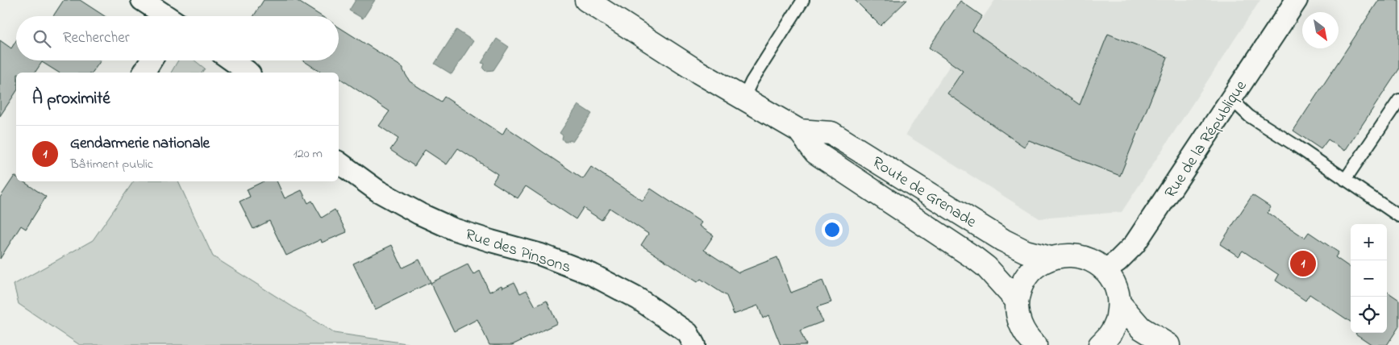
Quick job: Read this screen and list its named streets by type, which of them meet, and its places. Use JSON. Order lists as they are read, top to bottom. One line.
{"streets":{"main road":["Route de Grenade"],"street":["Rue de la République","Rue des Pinsons"]},"north":"bottom right","page":{"search":"Rechercher","heading":"À proximité","list":[{"mark":"1","name":"Gendarmerie nationale","note":"Bâtiment public","value":"120 m"}],"map_buttons":["+","−"],"pins":"1"}}
